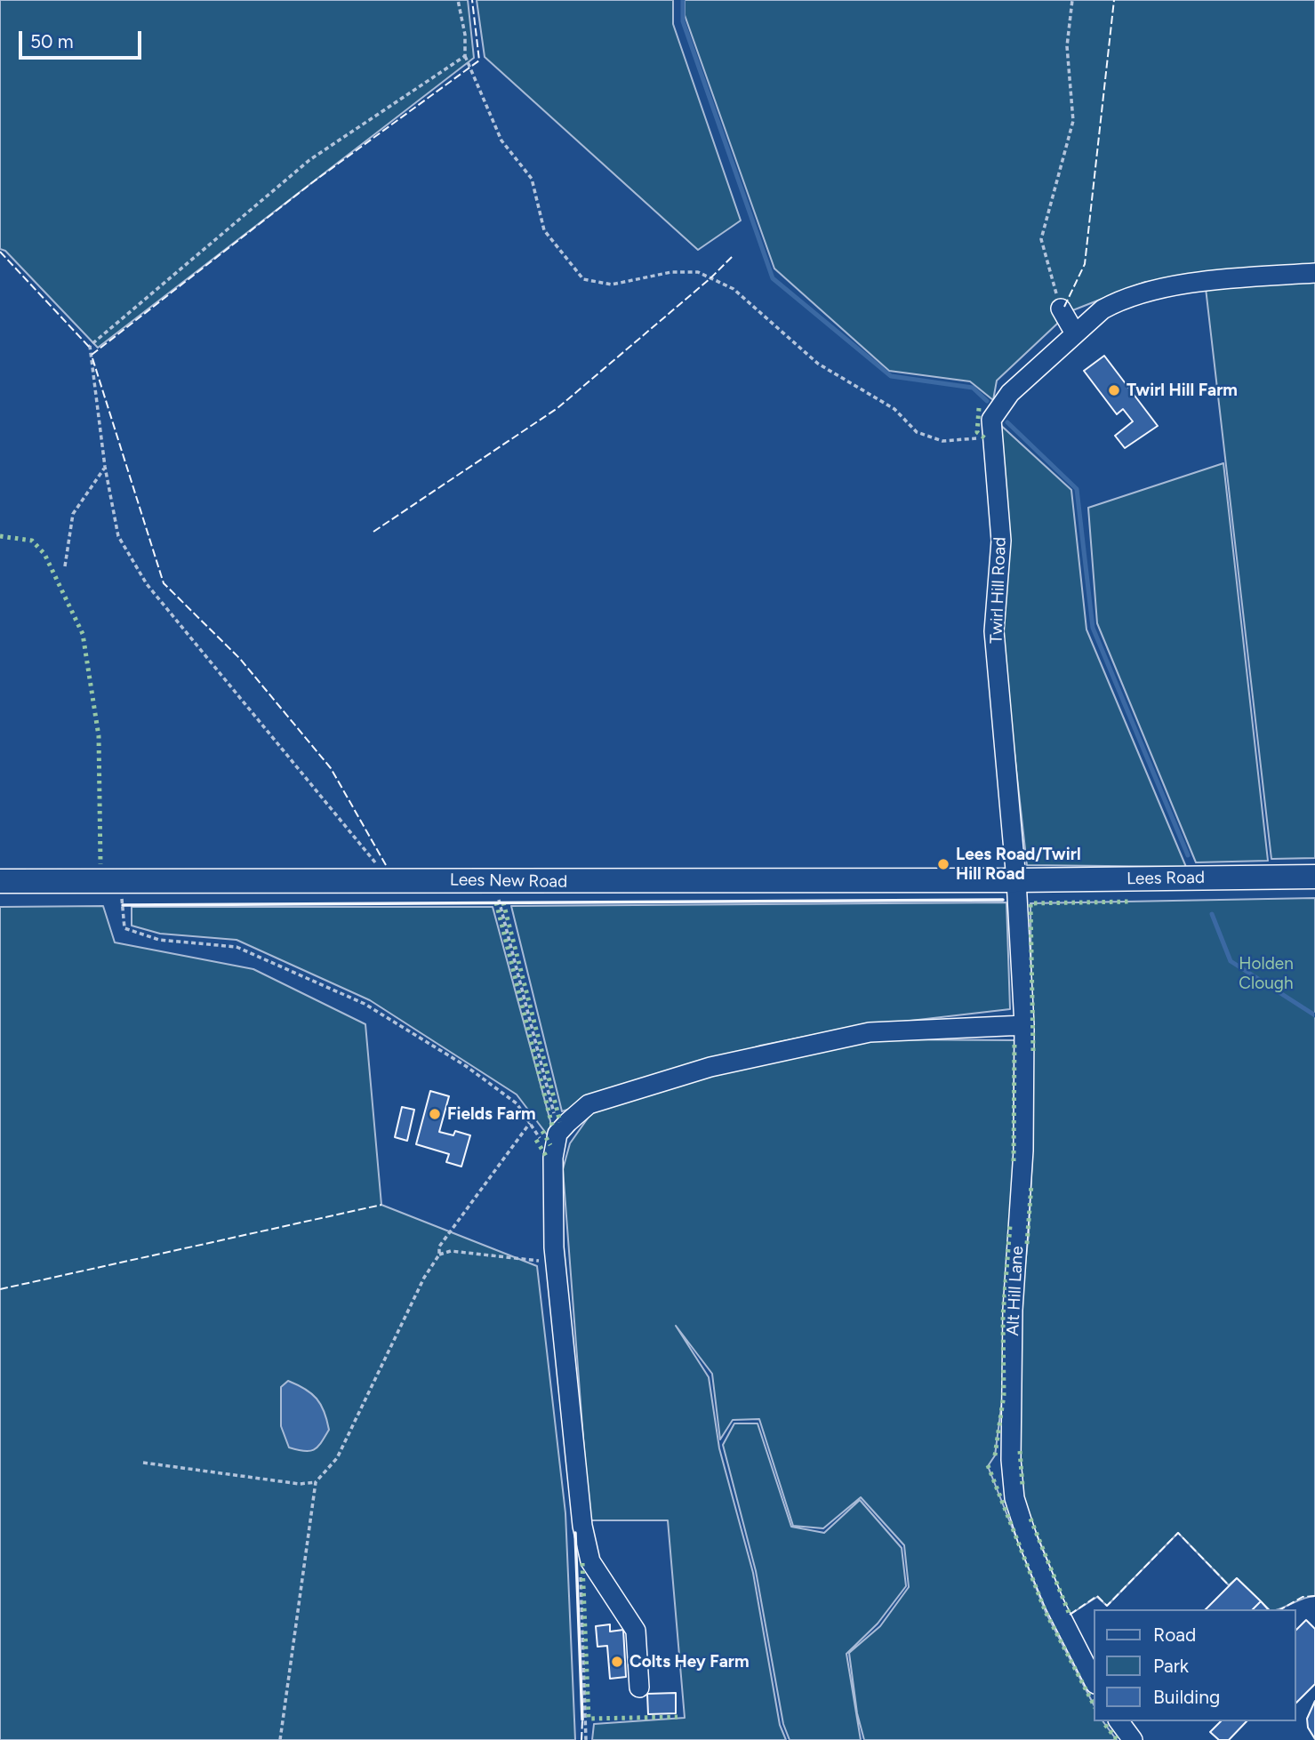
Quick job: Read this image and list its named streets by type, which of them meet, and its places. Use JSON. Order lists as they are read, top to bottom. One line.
{"streets":{"main road":["Lees Road","Lees New Road"],"street":["Twirl Hill Road","Alt Hill Lane"]},"crossings":[["Twirl Hill Road","Lees Road"],["Twirl Hill Road","Lees New Road"],["Twirl Hill Road","Alt Hill Lane"],["Lees Road","Lees New Road"],["Lees Road","Alt Hill Lane"],["Lees New Road","Alt Hill Lane"]],"parks":["Holden Clough"],"places":["Twirl Hill Farm","Lees Road/Twirl Hill Road","Fields Farm","Colts Hey Farm"],"legend":["Road","Park","Building"],"scale_bar":"50 m"}
